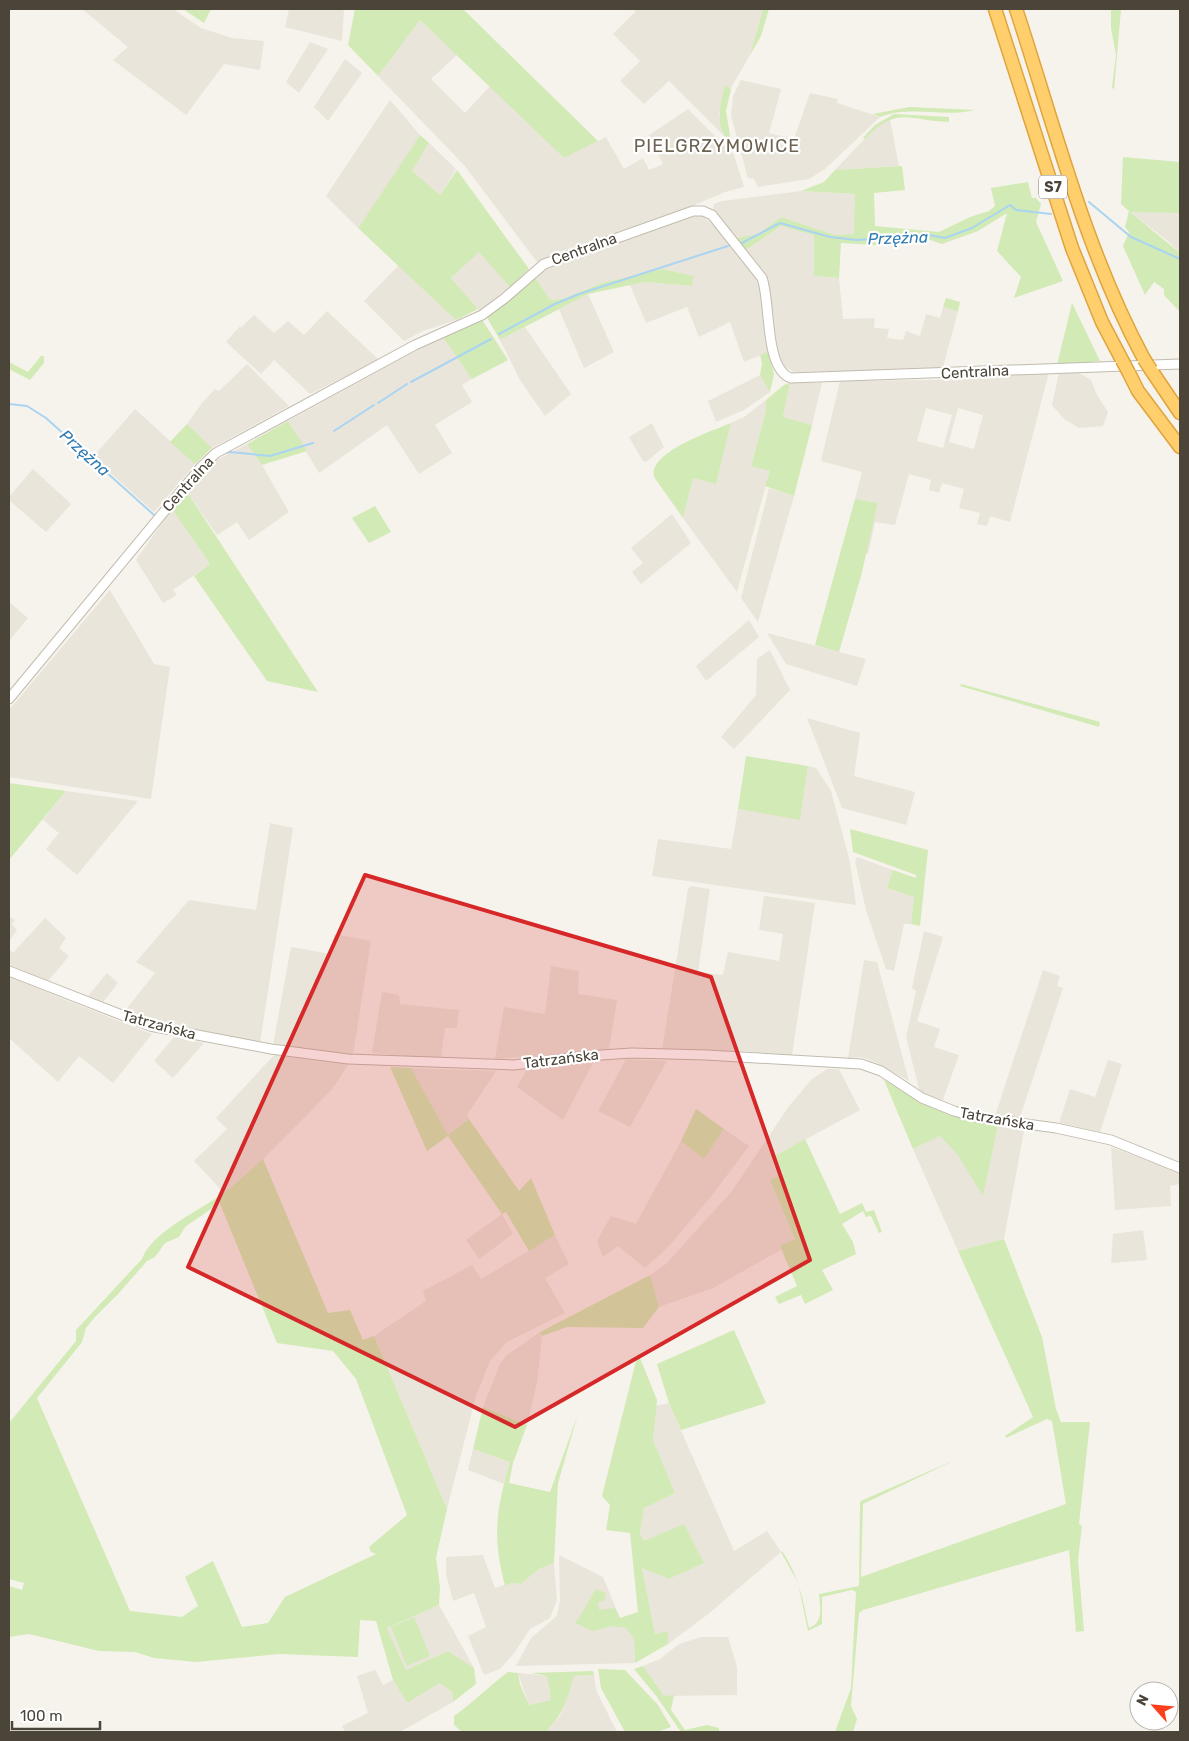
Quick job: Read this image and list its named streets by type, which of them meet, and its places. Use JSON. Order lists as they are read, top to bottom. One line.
{"streets":{"highway":["S7"],"street":["Centralna","Tatrzańska"]},"districts":["PIELGRZYMOWICE"],"water":["Przężna"],"scale_bar":"100 m","north":"top left"}
